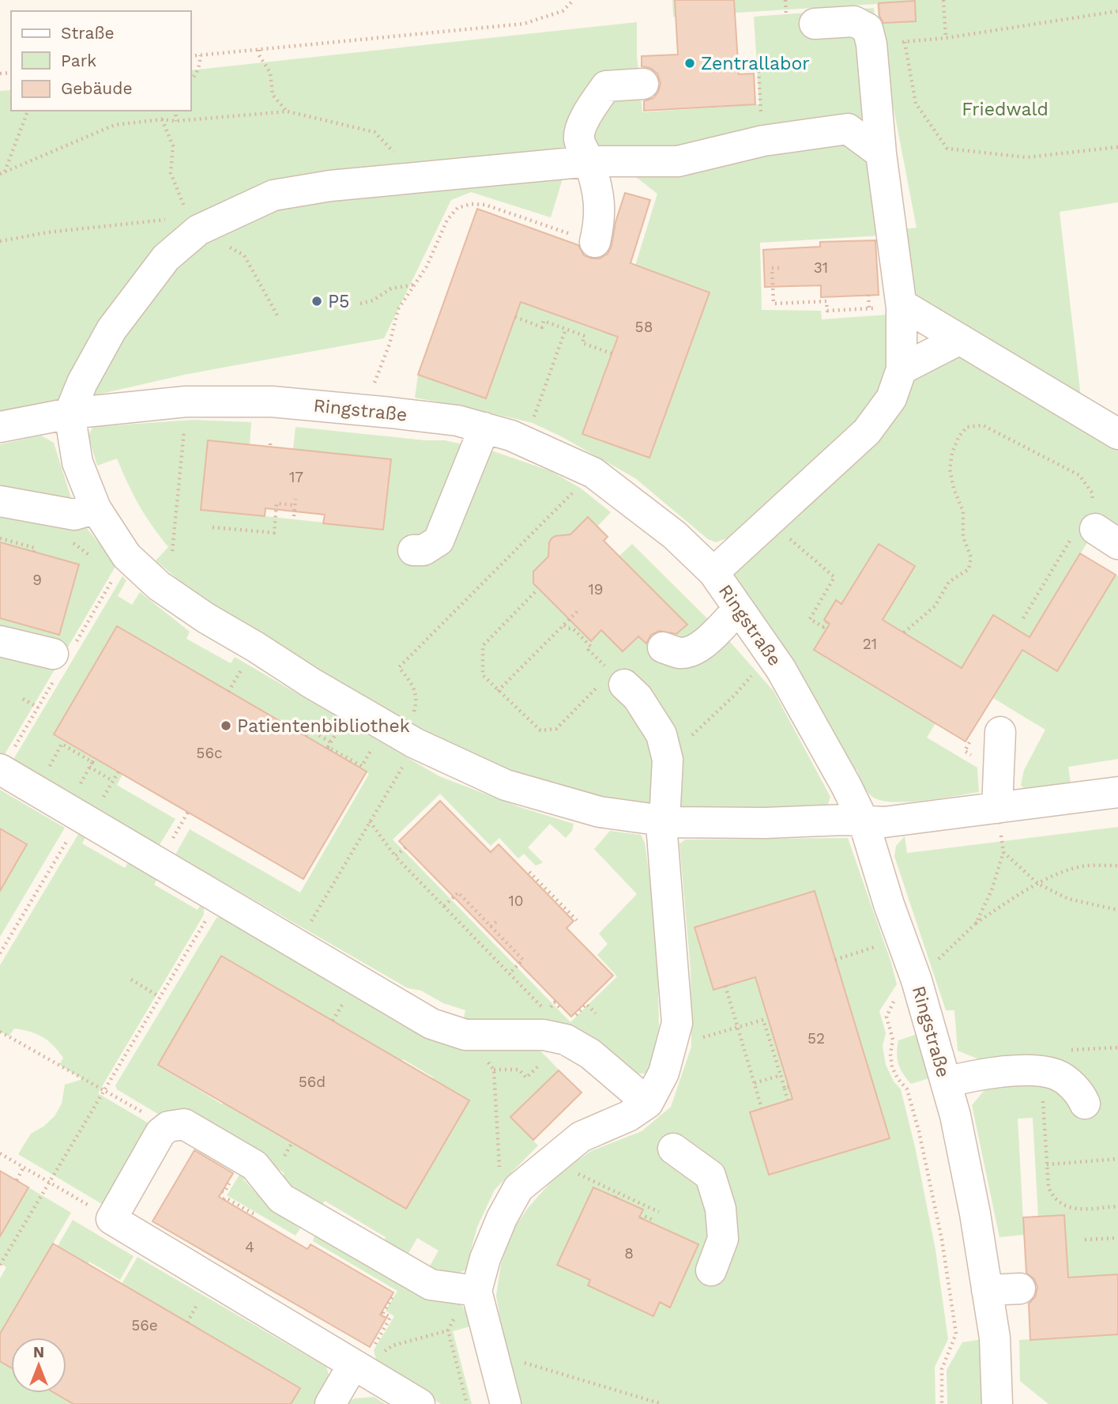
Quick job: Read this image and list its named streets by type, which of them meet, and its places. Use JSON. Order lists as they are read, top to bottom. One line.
{"streets":{"lane":["Ringstraße"]},"parks":["Friedwald"],"places":["Zentrallabor","P5","Patientenbibliothek"],"house_numbers":["31","58","17","9","19","21","56c","10","52","56d","4","8","56e"],"legend":["Straße","Park","Gebäude"],"north":"top"}
